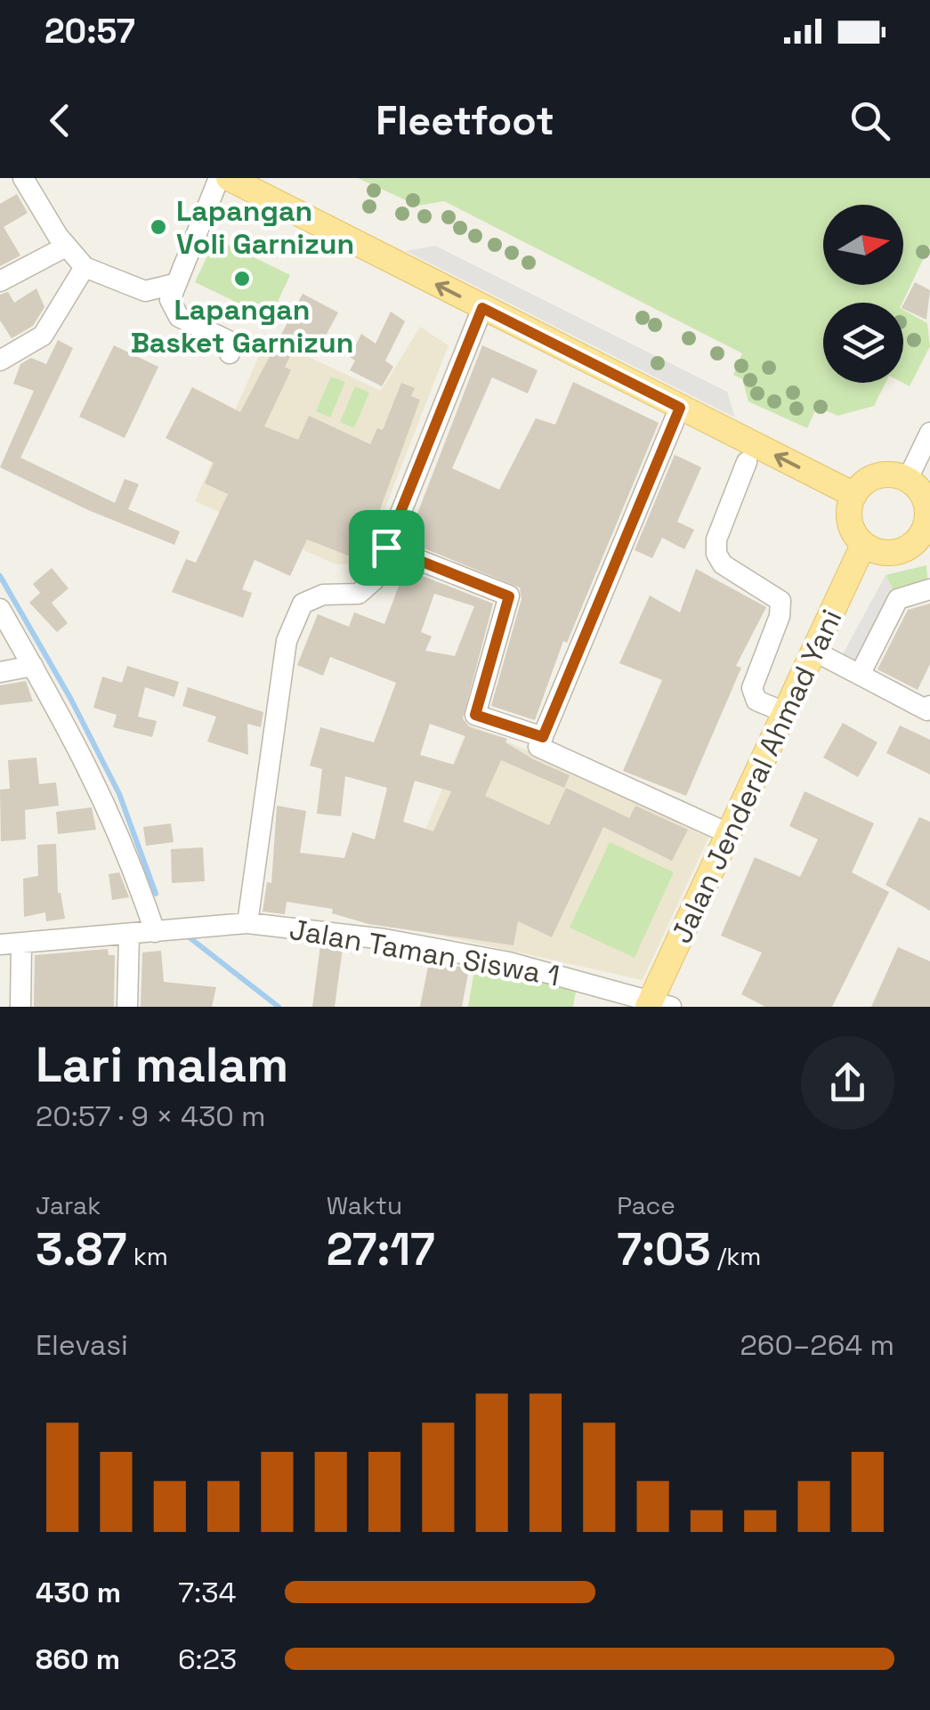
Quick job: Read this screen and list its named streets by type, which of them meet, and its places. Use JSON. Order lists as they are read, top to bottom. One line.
{"streets":{"main road":["Jalan Jenderal Ahmad Yani"],"street":["Jalan Taman Siswa 1"]},"crossings":[["Jalan Jenderal Ahmad Yani","Jalan Taman Siswa 1"]],"places":["Lapangan Voli Garnizun","Lapangan Basket Garnizun"],"north":"right","page":{"status":"20:57","header":"Fleetfoot","heading":["Lari malam","20:57 · 9 × 430 m"],"stats":[["Jarak","3.87 km"],["Waktu","27:17"],["Pace","7:03 /km"]],"chart":["Elevasi","260–264 m"],"list":[{"name":"430 m","note":"7:34"},{"name":"860 m","note":"6:23"}]}}
